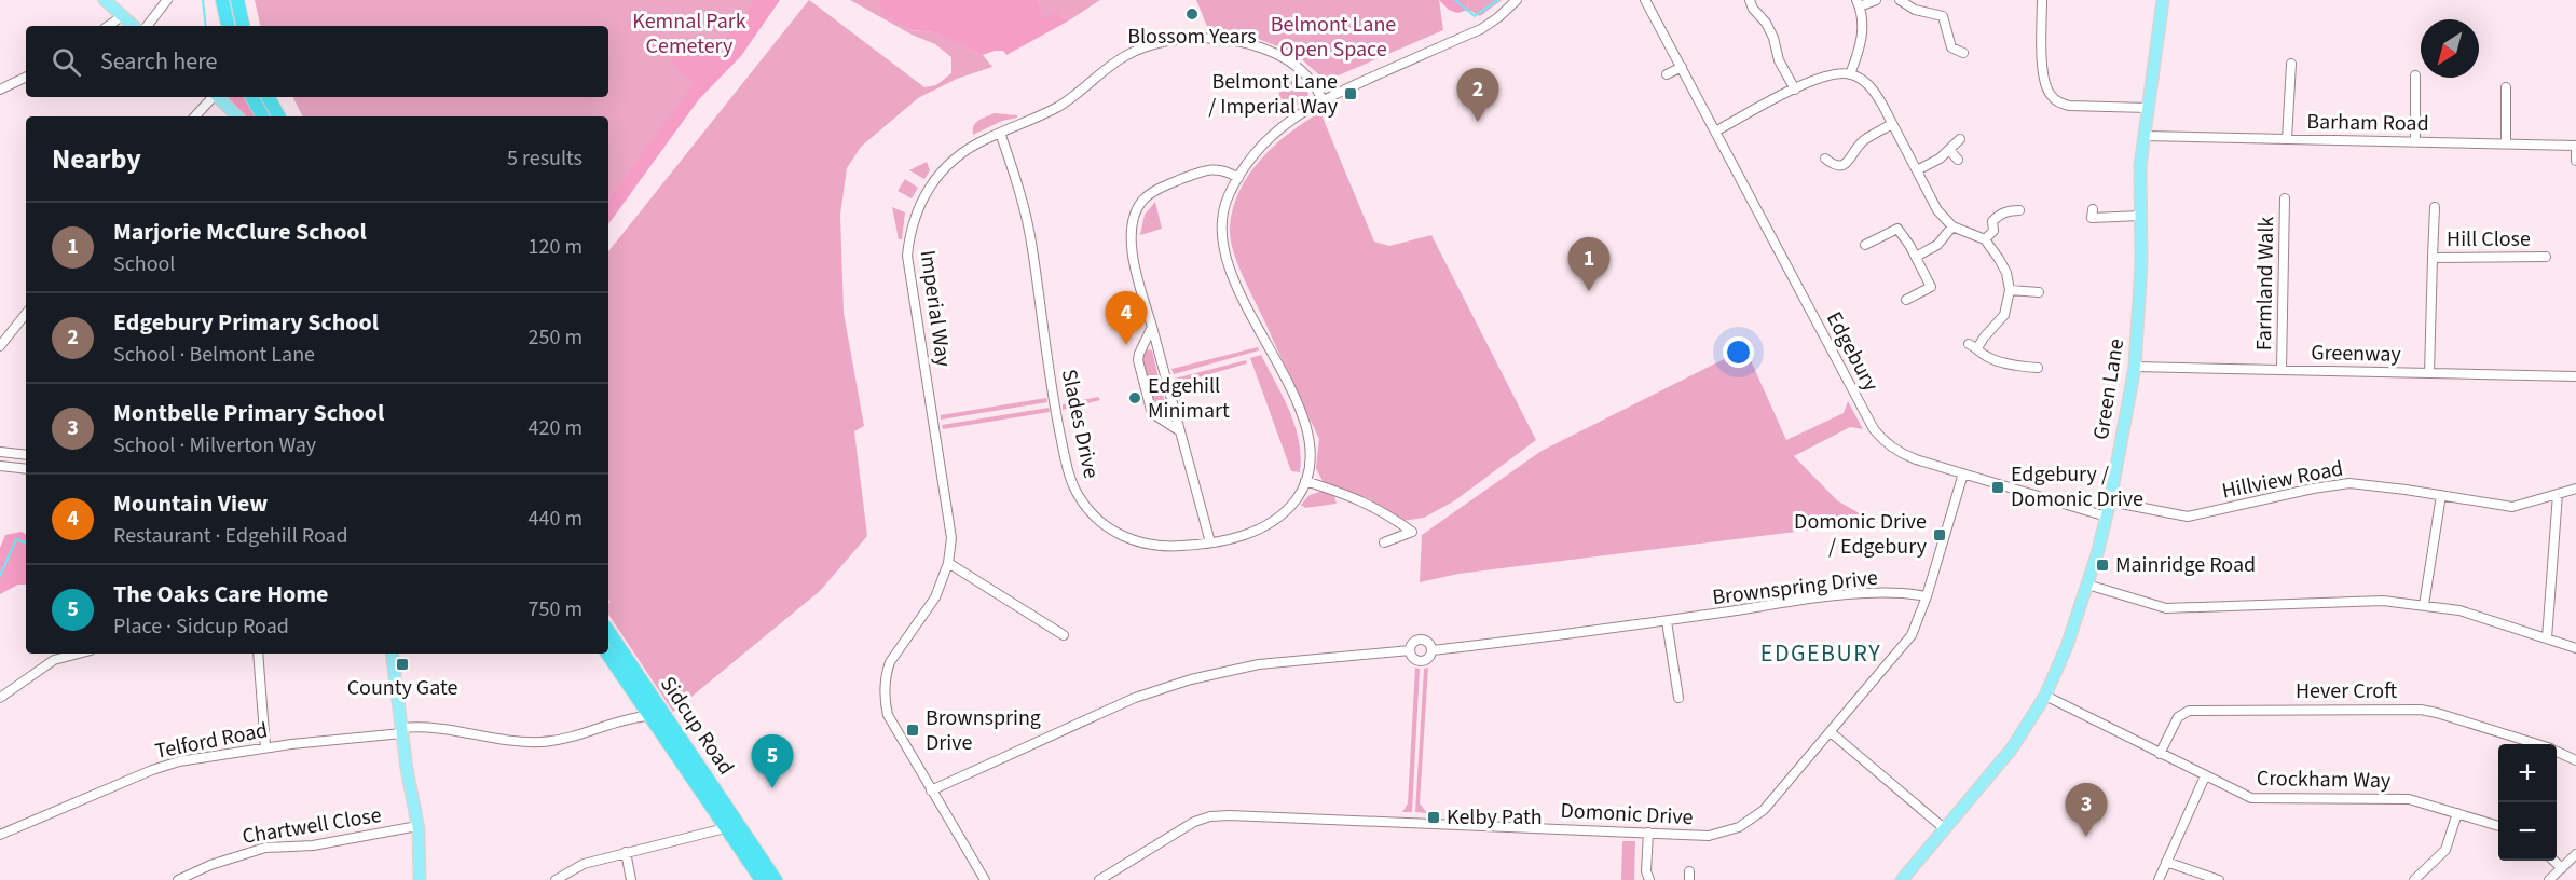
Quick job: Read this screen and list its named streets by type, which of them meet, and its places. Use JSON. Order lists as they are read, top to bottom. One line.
{"streets":{"highway":["Sidcup Road"],"main road":["Green Lane"],"street":["Barham Road","Hill Close","Farmland Walk","Imperial Way","Edgebury","Greenway","Slades Drive","Hillview Road","Brownspring Drive","Hever Croft","Telford Road","Crockham Way","Domonic Drive","Chartwell Close"]},"crossings":[["Barham Road","Green Lane"],["Hill Close","Greenway"],["Farmland Walk","Greenway"],["Imperial Way","Slades Drive"],["Imperial Way","Brownspring Drive"],["Edgebury","Green Lane"],["Edgebury","Domonic Drive"],["Greenway","Green Lane"],["Green Lane","Hillview Road"],["Green Lane","Crockham Way"],["Brownspring Drive","Domonic Drive"],["Hever Croft","Crockham Way"]],"districts":["EDGEBURY"],"parks":["Kemnal Park Cemetery","Belmont Lane Open Space"],"places":{"other":["Blossom Years","Edgehill Minimart"],"transit":["Belmont Lane / Imperial Way","Edgebury / Domonic Drive","Domonic Drive / Edgebury","Mainridge Road","County Gate","Brownspring Drive","Kelby Path"]},"north":"bottom left","page":{"search":"Search here","pins":["2","1","4","5","3"],"heading":["Nearby","5 results"],"list":[{"mark":"1","name":"Marjorie McClure School","note":"School","value":"120 m"},{"mark":"2","name":"Edgebury Primary School","note":"School · Belmont Lane","value":"250 m"},{"mark":"3","name":"Montbelle Primary School","note":"School · Milverton Way","value":"420 m"},{"mark":"4","name":"Mountain View","note":"Restaurant · Edgehill Road","value":"440 m"},{"mark":"5","name":"The Oaks Care Home","note":"Place · Sidcup Road","value":"750 m"}],"map_buttons":["+","−"]}}
